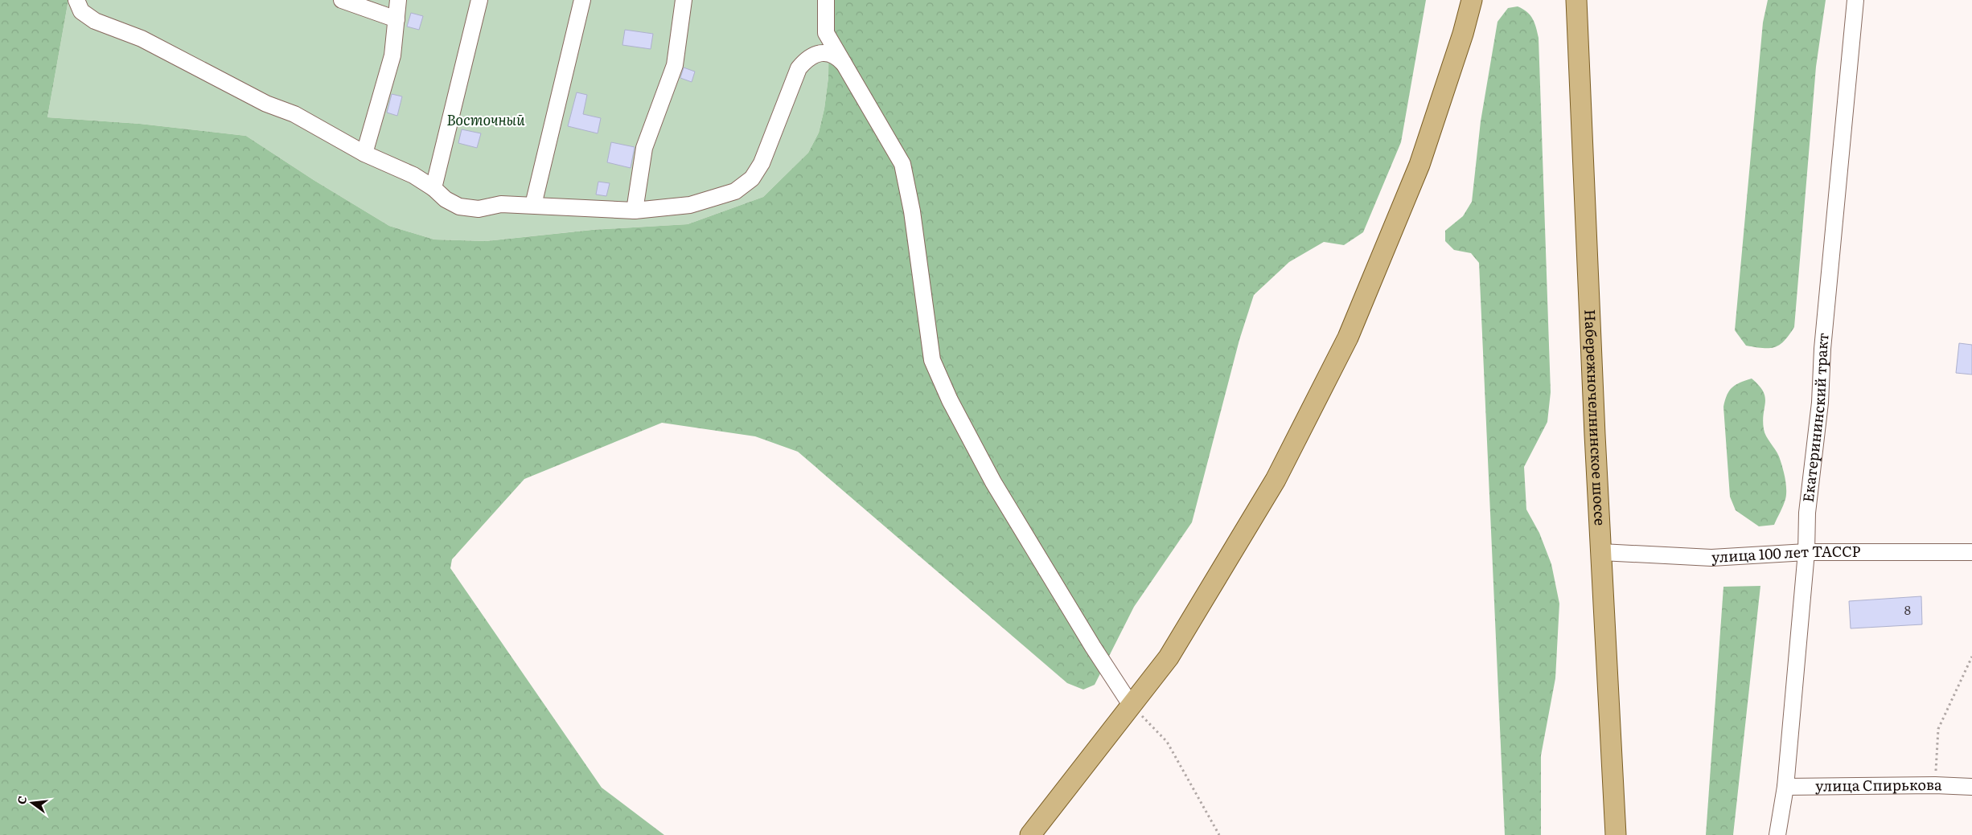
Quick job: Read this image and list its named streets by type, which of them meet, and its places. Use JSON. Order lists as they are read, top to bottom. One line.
{"streets":{"main road":["Набережночелнинское шоссе"],"street":["Екатерининский тракт","улица 100 лет ТАССР","улица Спирькова"]},"crossings":[["Набережночелнинское шоссе","улица 100 лет ТАССР"],["Екатерининский тракт","улица 100 лет ТАССР"],["Екатерининский тракт","улица Спирькова"]],"parks":["Восточный"],"house_numbers":["8"],"north":"left"}
